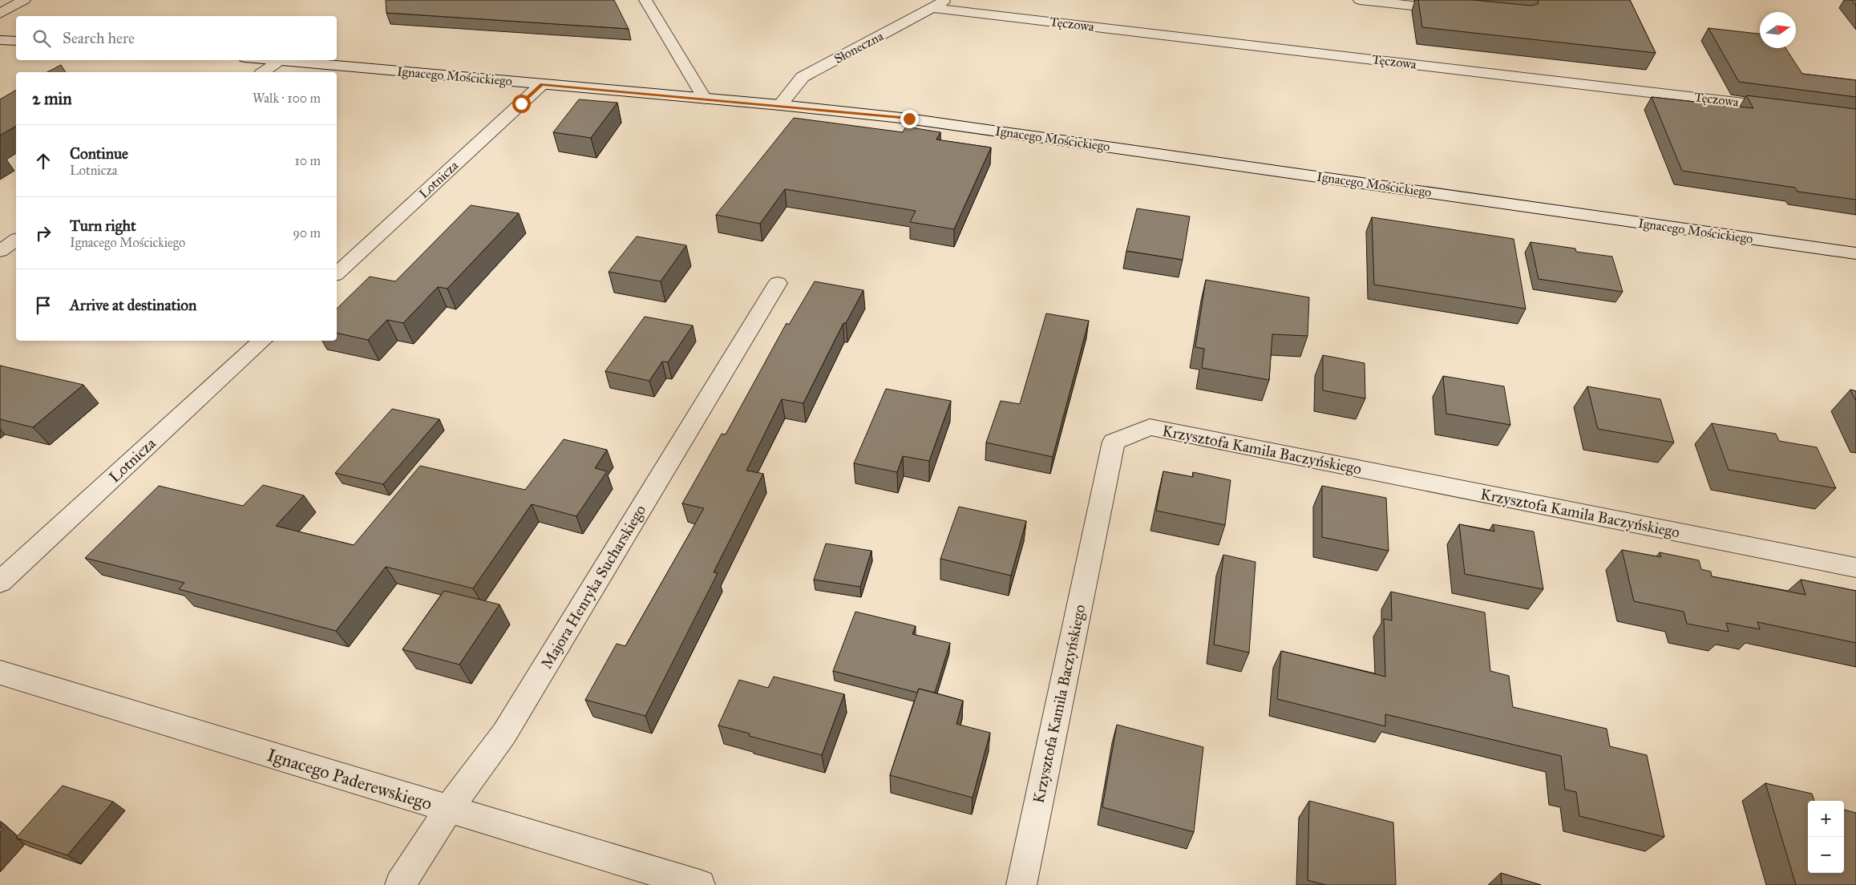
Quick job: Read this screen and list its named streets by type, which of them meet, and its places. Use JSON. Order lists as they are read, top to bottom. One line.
{"streets":{"street":["Tęczowa","Słoneczna","Ignacego Mościckiego","Lotnicza","Krzysztofa Kamila Baczyńskiego","Majora Henryka Sucharskiego","Ignacego Paderewskiego"]},"crossings":[["Tęczowa","Słoneczna"],["Słoneczna","Ignacego Mościckiego"],["Ignacego Mościckiego","Lotnicza"],["Majora Henryka Sucharskiego","Ignacego Paderewskiego"]],"north":"right","page":{"search":"Search here","heading":["2 min","Walk · 100 m"],"list":[["Continue","Lotnicza","10 m"],["Turn right","Ignacego Mościckiego","90 m"],"Arrive at destination"],"map_buttons":["+","−"]}}
